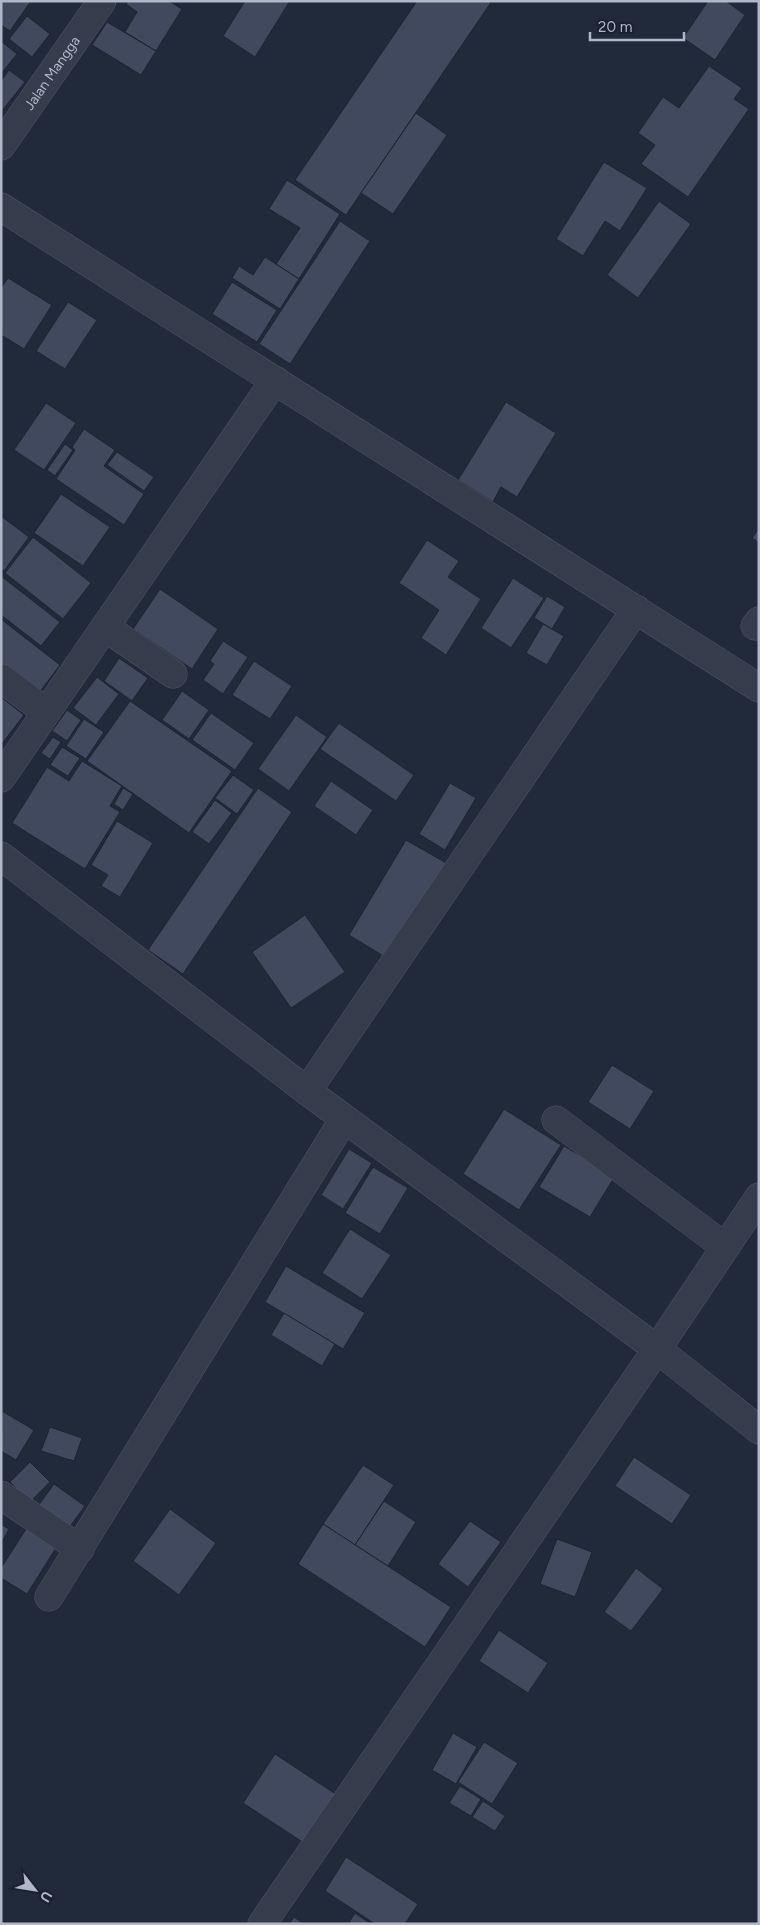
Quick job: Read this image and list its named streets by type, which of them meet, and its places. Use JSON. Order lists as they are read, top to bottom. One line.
{"streets":{"street":["Jalan Mangga"]},"scale_bar":"20 m","north":"bottom right"}
